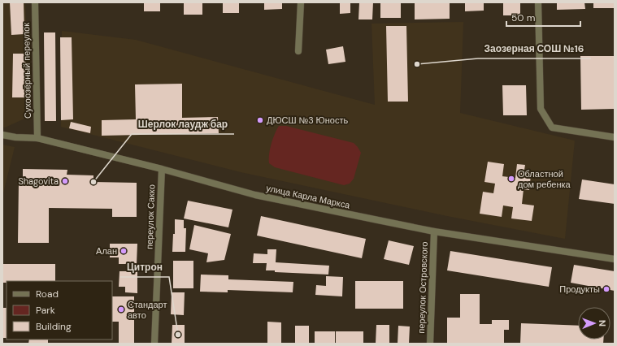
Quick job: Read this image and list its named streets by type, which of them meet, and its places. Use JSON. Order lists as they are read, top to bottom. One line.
{"streets":{"street":["Сухоозёрный переулок","улица Карла Маркса","переулок Сакко","переулок Островского"]},"crossings":[["Сухоозёрный переулок","улица Карла Маркса"],["улица Карла Маркса","переулок Сакко"],["улица Карла Маркса","переулок Островского"]],"places":["Заозерная СОШ №16","ДЮСШ №3 Юность","Областной дом ребенка","Shagovita","Шерлок лаудж бар","Алан","Продукты","Стандарт авто","Цитрон"],"legend":["Road","Park","Building"],"scale_bar":"50 m","north":"right"}
